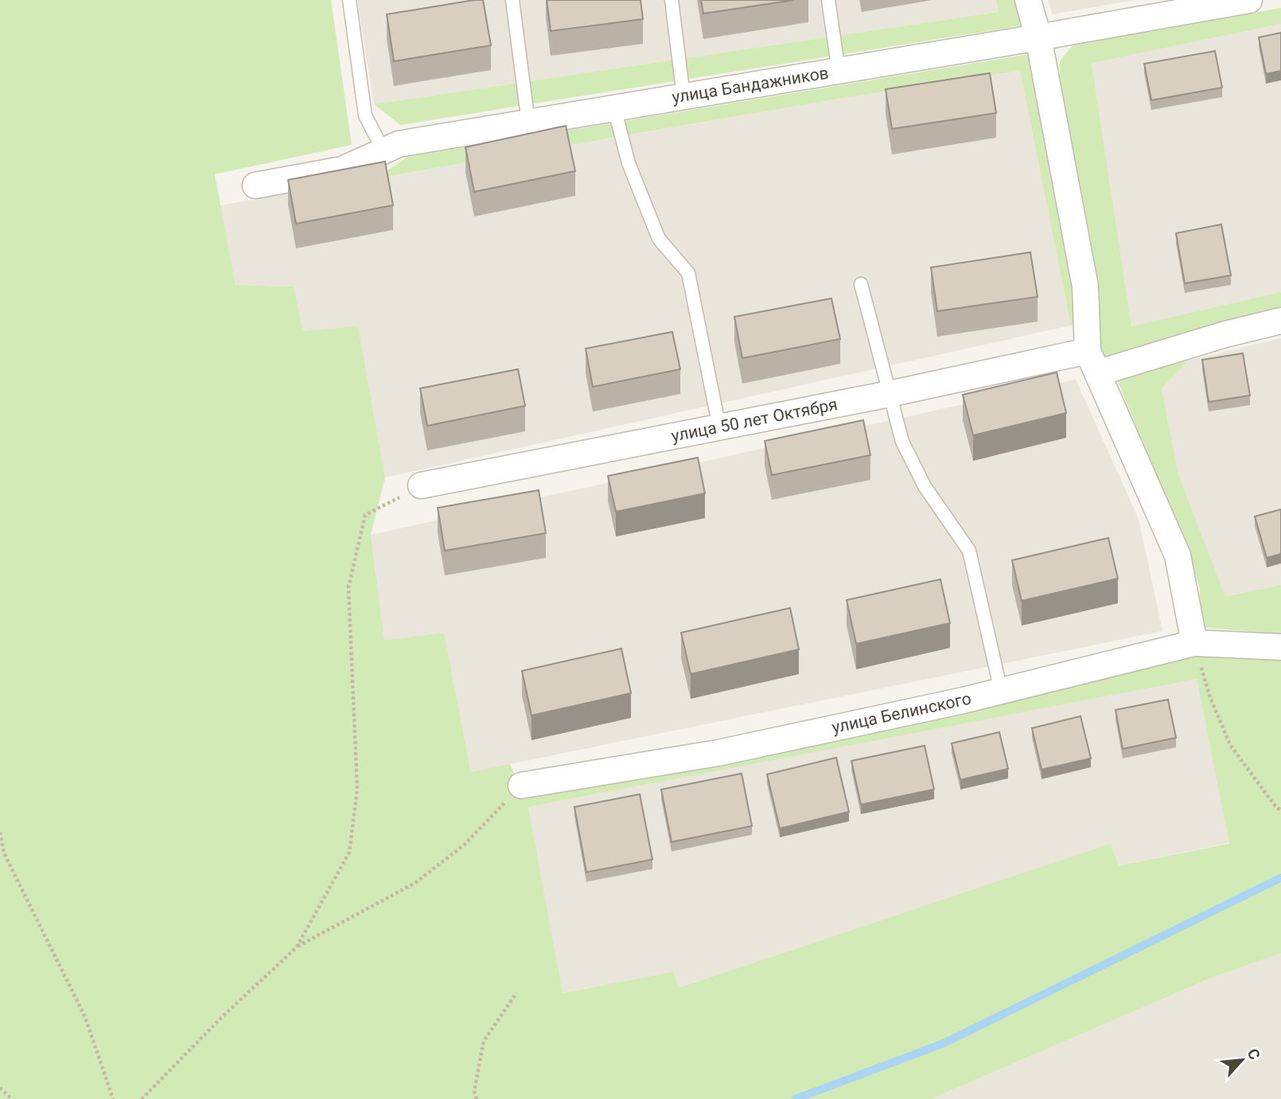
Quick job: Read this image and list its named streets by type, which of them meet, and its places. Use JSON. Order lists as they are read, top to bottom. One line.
{"streets":{"street":["улица Бандажников","улица 50 лет Октября","улица Белинского"]},"north":"top right"}
